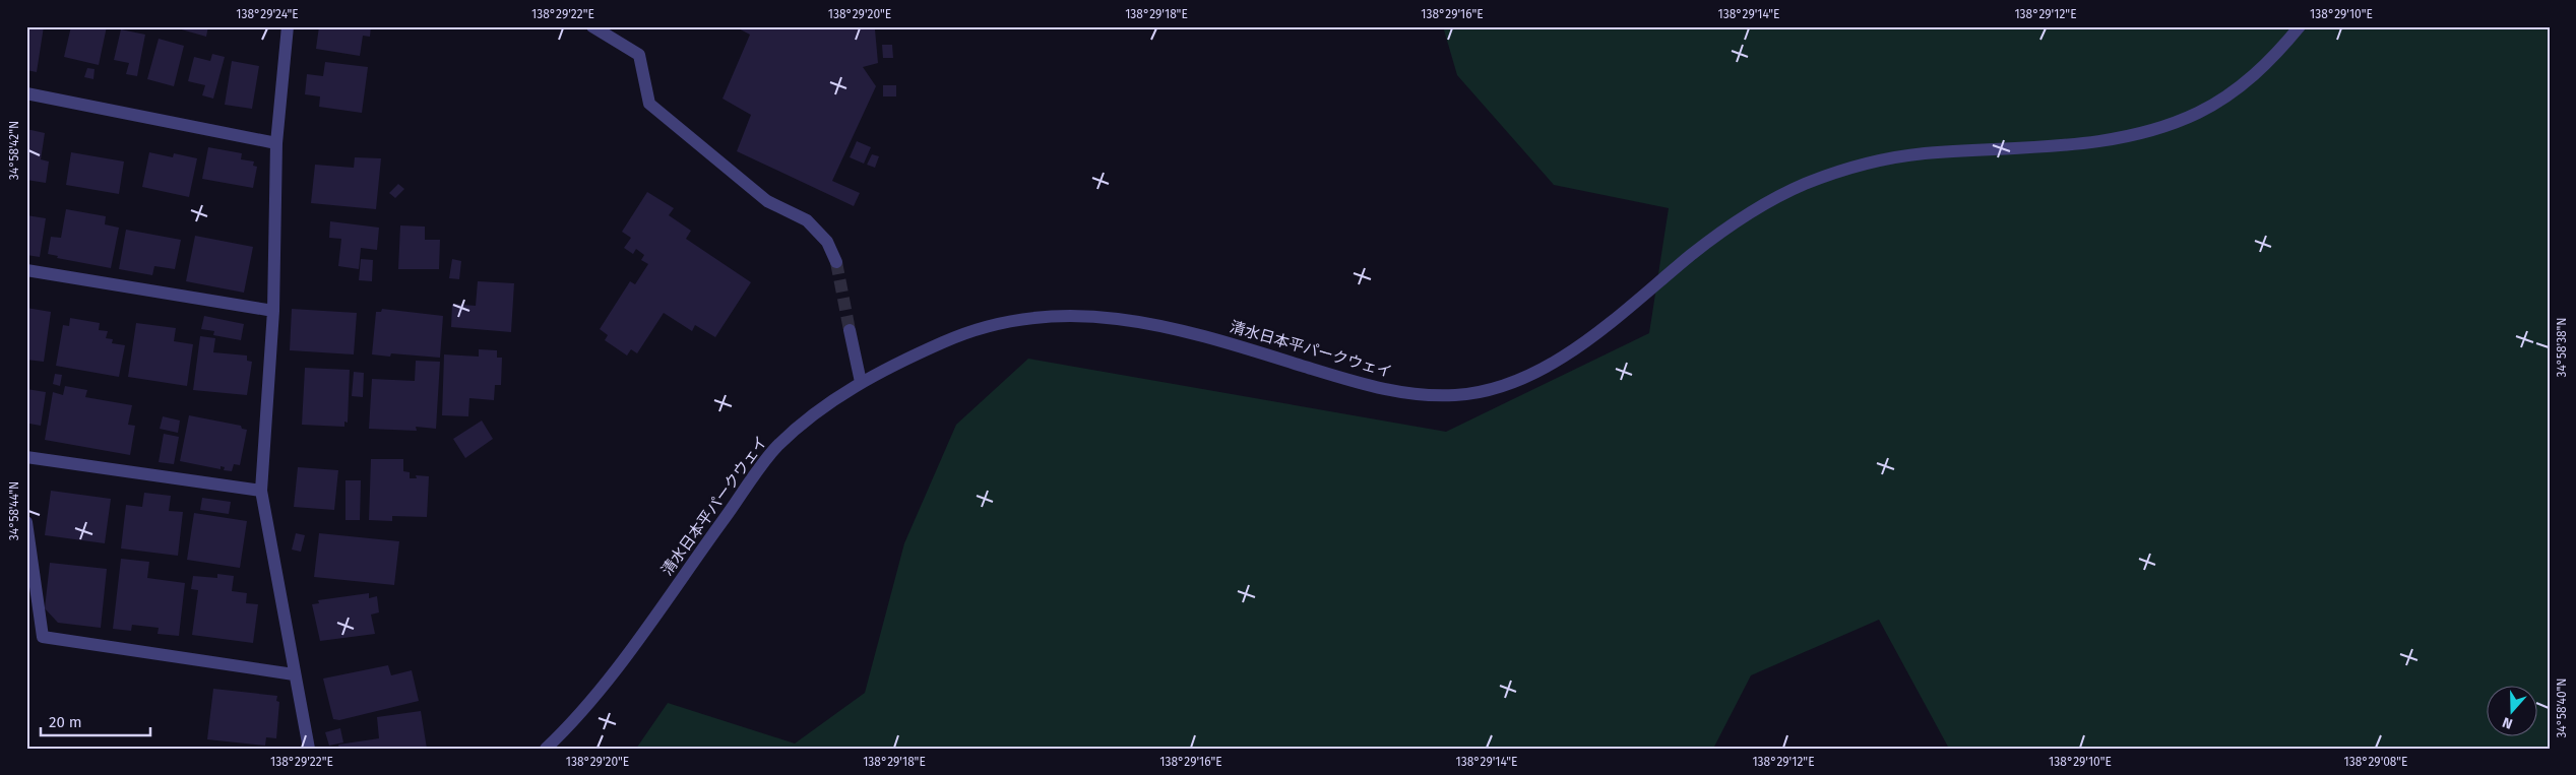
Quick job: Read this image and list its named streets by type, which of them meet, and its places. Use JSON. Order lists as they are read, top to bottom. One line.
{"streets":{"street":["清水日本平パークウェイ"]},"scale_bar":"20 m","north":"bottom","coordinates":["138°29'24\"E","138°29'22\"E","138°29'20\"E","138°29'18\"E","138°29'16\"E","138°29'14\"E","138°29'12\"E","138°29'10\"E","34°58'42\"N","34°58'38\"N","34°58'44\"N","34°58'40\"N","138°29'08\"E"]}
